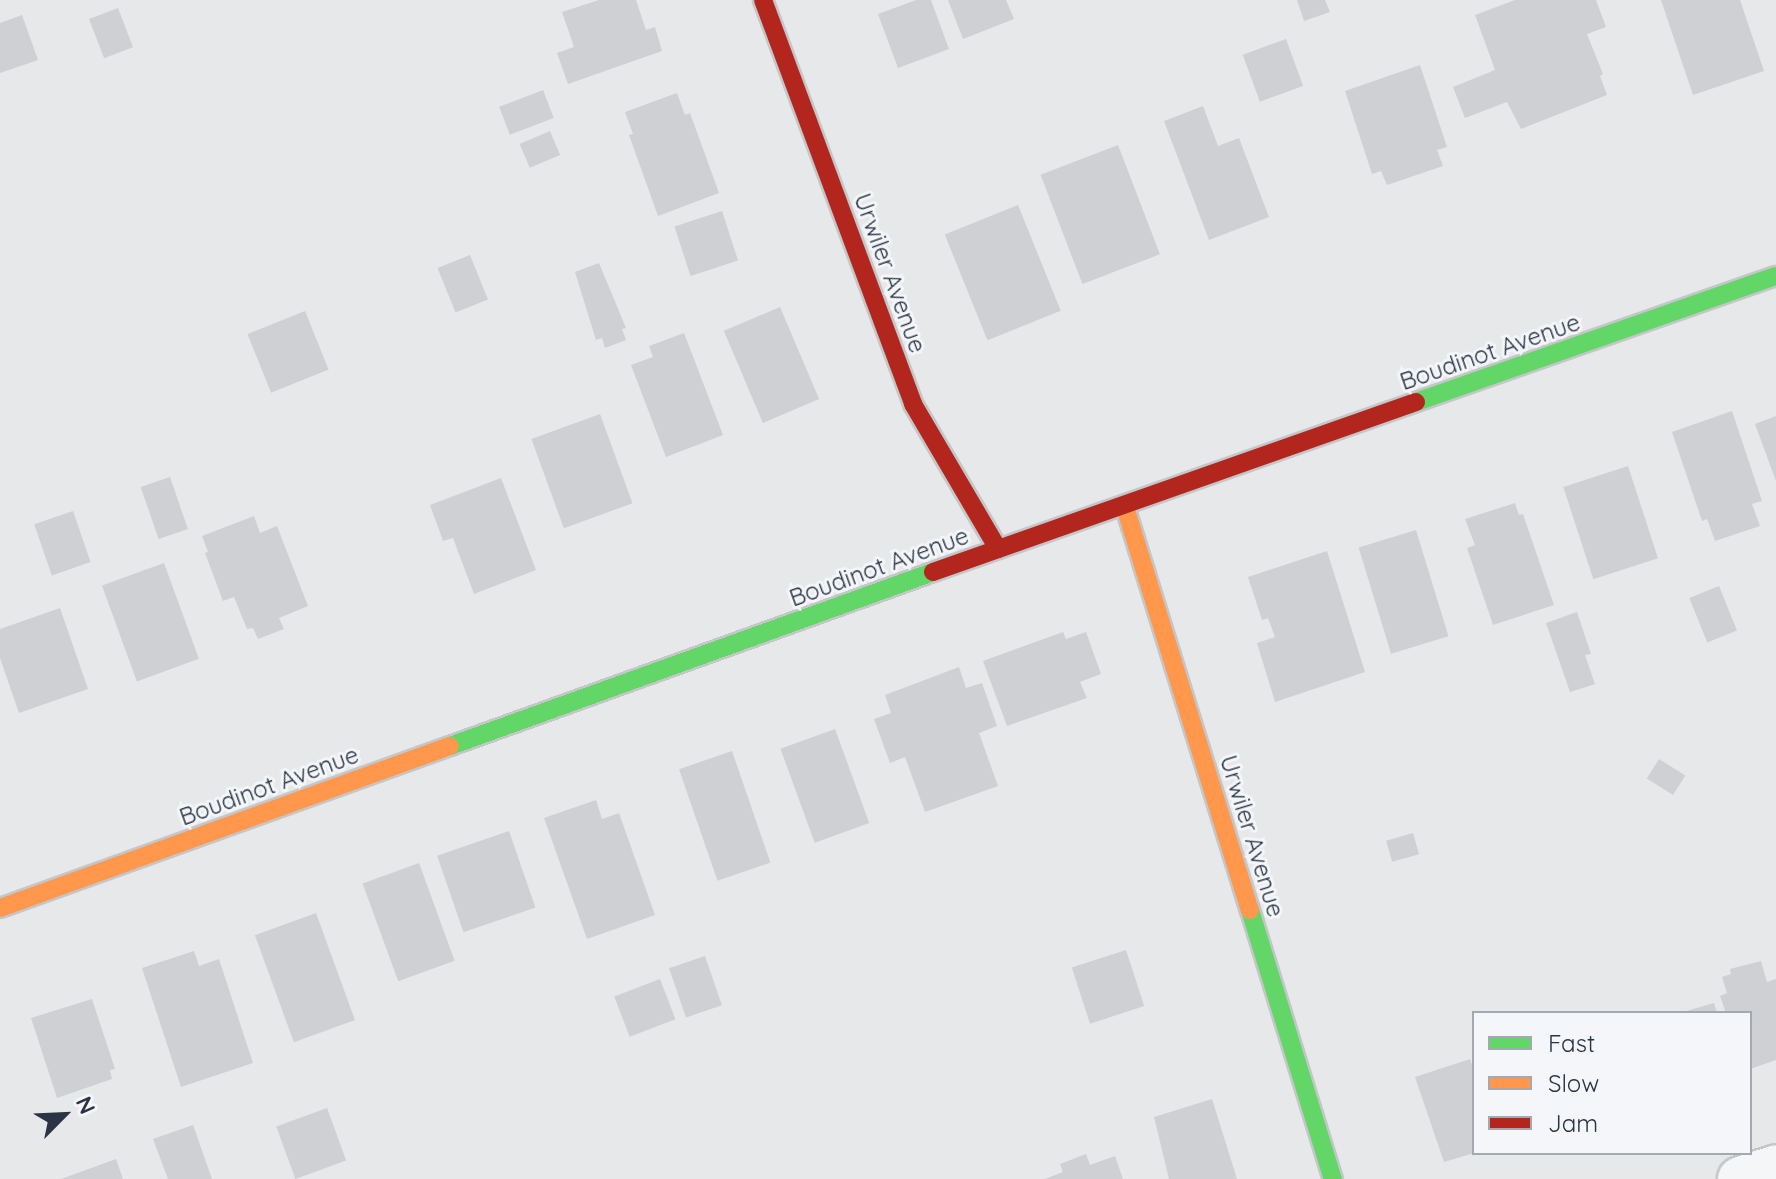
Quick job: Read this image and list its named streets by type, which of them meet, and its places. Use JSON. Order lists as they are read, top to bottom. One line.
{"streets":{"street":["Urwiler Avenue","Boudinot Avenue"]},"crossings":[["Urwiler Avenue","Boudinot Avenue"]],"legend":["Fast","Slow","Jam"],"north":"top right"}
